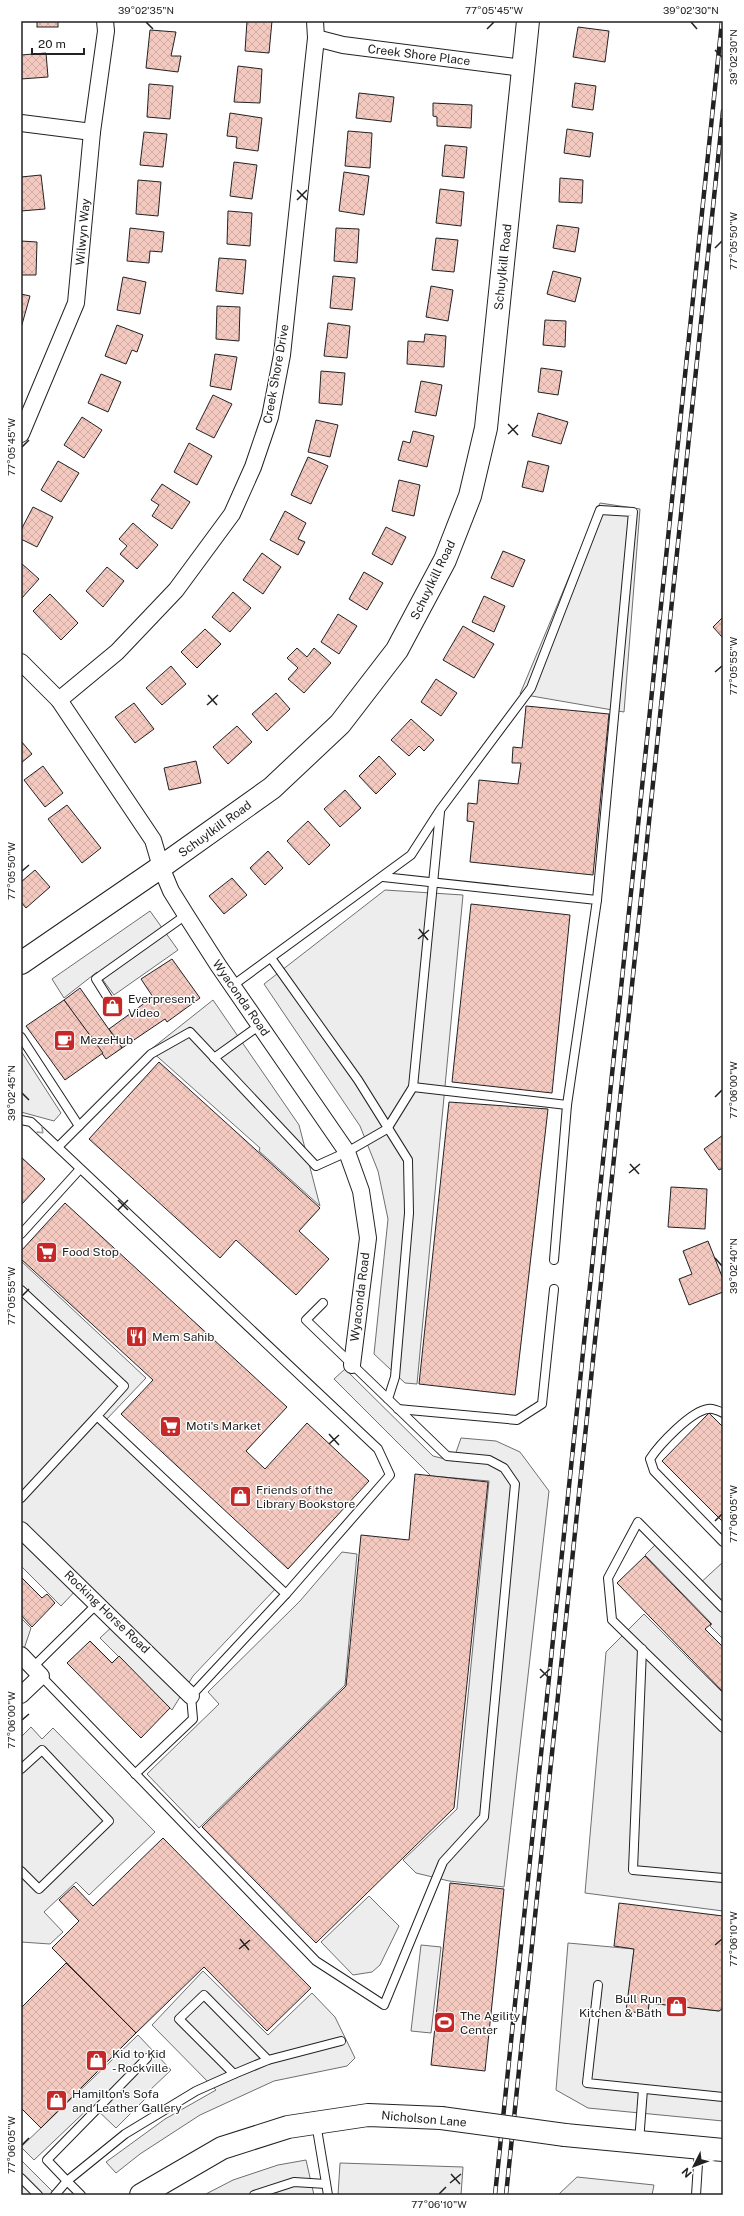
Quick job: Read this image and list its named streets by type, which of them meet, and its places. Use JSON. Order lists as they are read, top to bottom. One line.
{"streets":{"street":["Creek Shore Place","Wilwyn Way","Schuylkill Road","Creek Shore Drive","Wyaconda Road","Rocking Horse Road","Nicholson Lane"]},"crossings":[["Creek Shore Place","Schuylkill Road"],["Creek Shore Place","Creek Shore Drive"],["Schuylkill Road","Wyaconda Road"],["Creek Shore Drive","Wyaconda Road"]],"places":{"shop":["Everpresent Video","Friends of the Library Bookstore","Bull Run Kitchen & Bath","Kid to Kid - Rockville","Hamilton's Sofa and Leather Gallery"],"cafe":["MezeHub"],"supermarket":["Food Stop","Moti's Market"],"restaurant":["Mem Sahib"],"sports":["The Agility Center"]},"scale_bar":"20 m","north":"bottom left","coordinates":["39°02'35\"N","77°05'45\"W","39°02'30\"N","77°05'50\"W","77°05'55\"W","77°06'00\"W","39°02'45\"N","39°02'40\"N","77°06'05\"W","77°06'10\"W"]}
